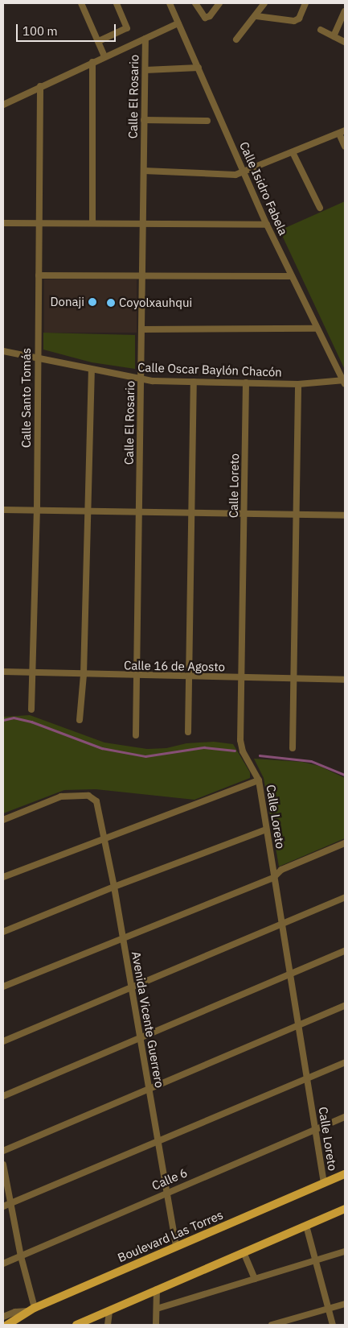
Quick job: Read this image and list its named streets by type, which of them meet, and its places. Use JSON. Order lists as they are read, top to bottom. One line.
{"streets":{"main road":["Boulevard Las Torres"],"street":["Calle El Rosario","Calle Isidro Fabela","Calle Oscar Baylón Chacón","Calle Santo Tomás","Calle Loreto","Calle 16 de Agosto","Avenida Vicente Guerrero","Calle 6"]},"crossings":[["Calle El Rosario","Calle Oscar Baylón Chacón"],["Calle El Rosario","Calle 16 de Agosto"],["Calle Isidro Fabela","Calle Oscar Baylón Chacón"],["Calle Oscar Baylón Chacón","Calle Santo Tomás"],["Calle Oscar Baylón Chacón","Calle Loreto"],["Calle Santo Tomás","Calle 16 de Agosto"],["Calle Loreto","Calle 16 de Agosto"],["Calle Loreto","Calle 6"],["Calle Loreto","Boulevard Las Torres"],["Avenida Vicente Guerrero","Calle 6"],["Avenida Vicente Guerrero","Boulevard Las Torres"]],"places":["Donaji","Coyolxauhqui"],"scale_bar":"100 m"}
